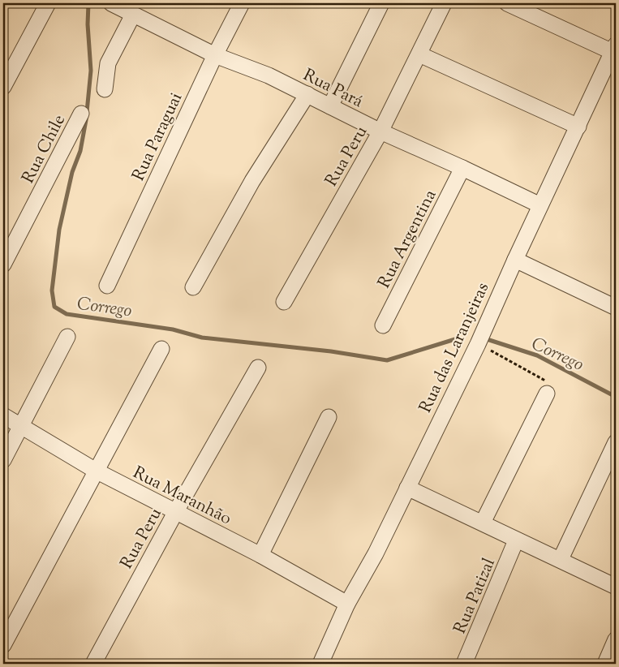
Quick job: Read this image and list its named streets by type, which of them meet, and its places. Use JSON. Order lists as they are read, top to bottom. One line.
{"streets":{"street":["Rua Pará","Rua Paraguai","Rua Chile","Rua Peru","Rua Argentina","Rua das Laranjeiras","Rua Maranhão","Rua Patizal"]},"crossings":[["Rua Pará","Rua Paraguai"],["Rua Pará","Rua Peru"],["Rua Pará","Rua Argentina"],["Rua Pará","Rua das Laranjeiras"],["Rua Peru","Rua Maranhão"],["Rua das Laranjeiras","Rua Maranhão"]],"water":["Corrego"]}
